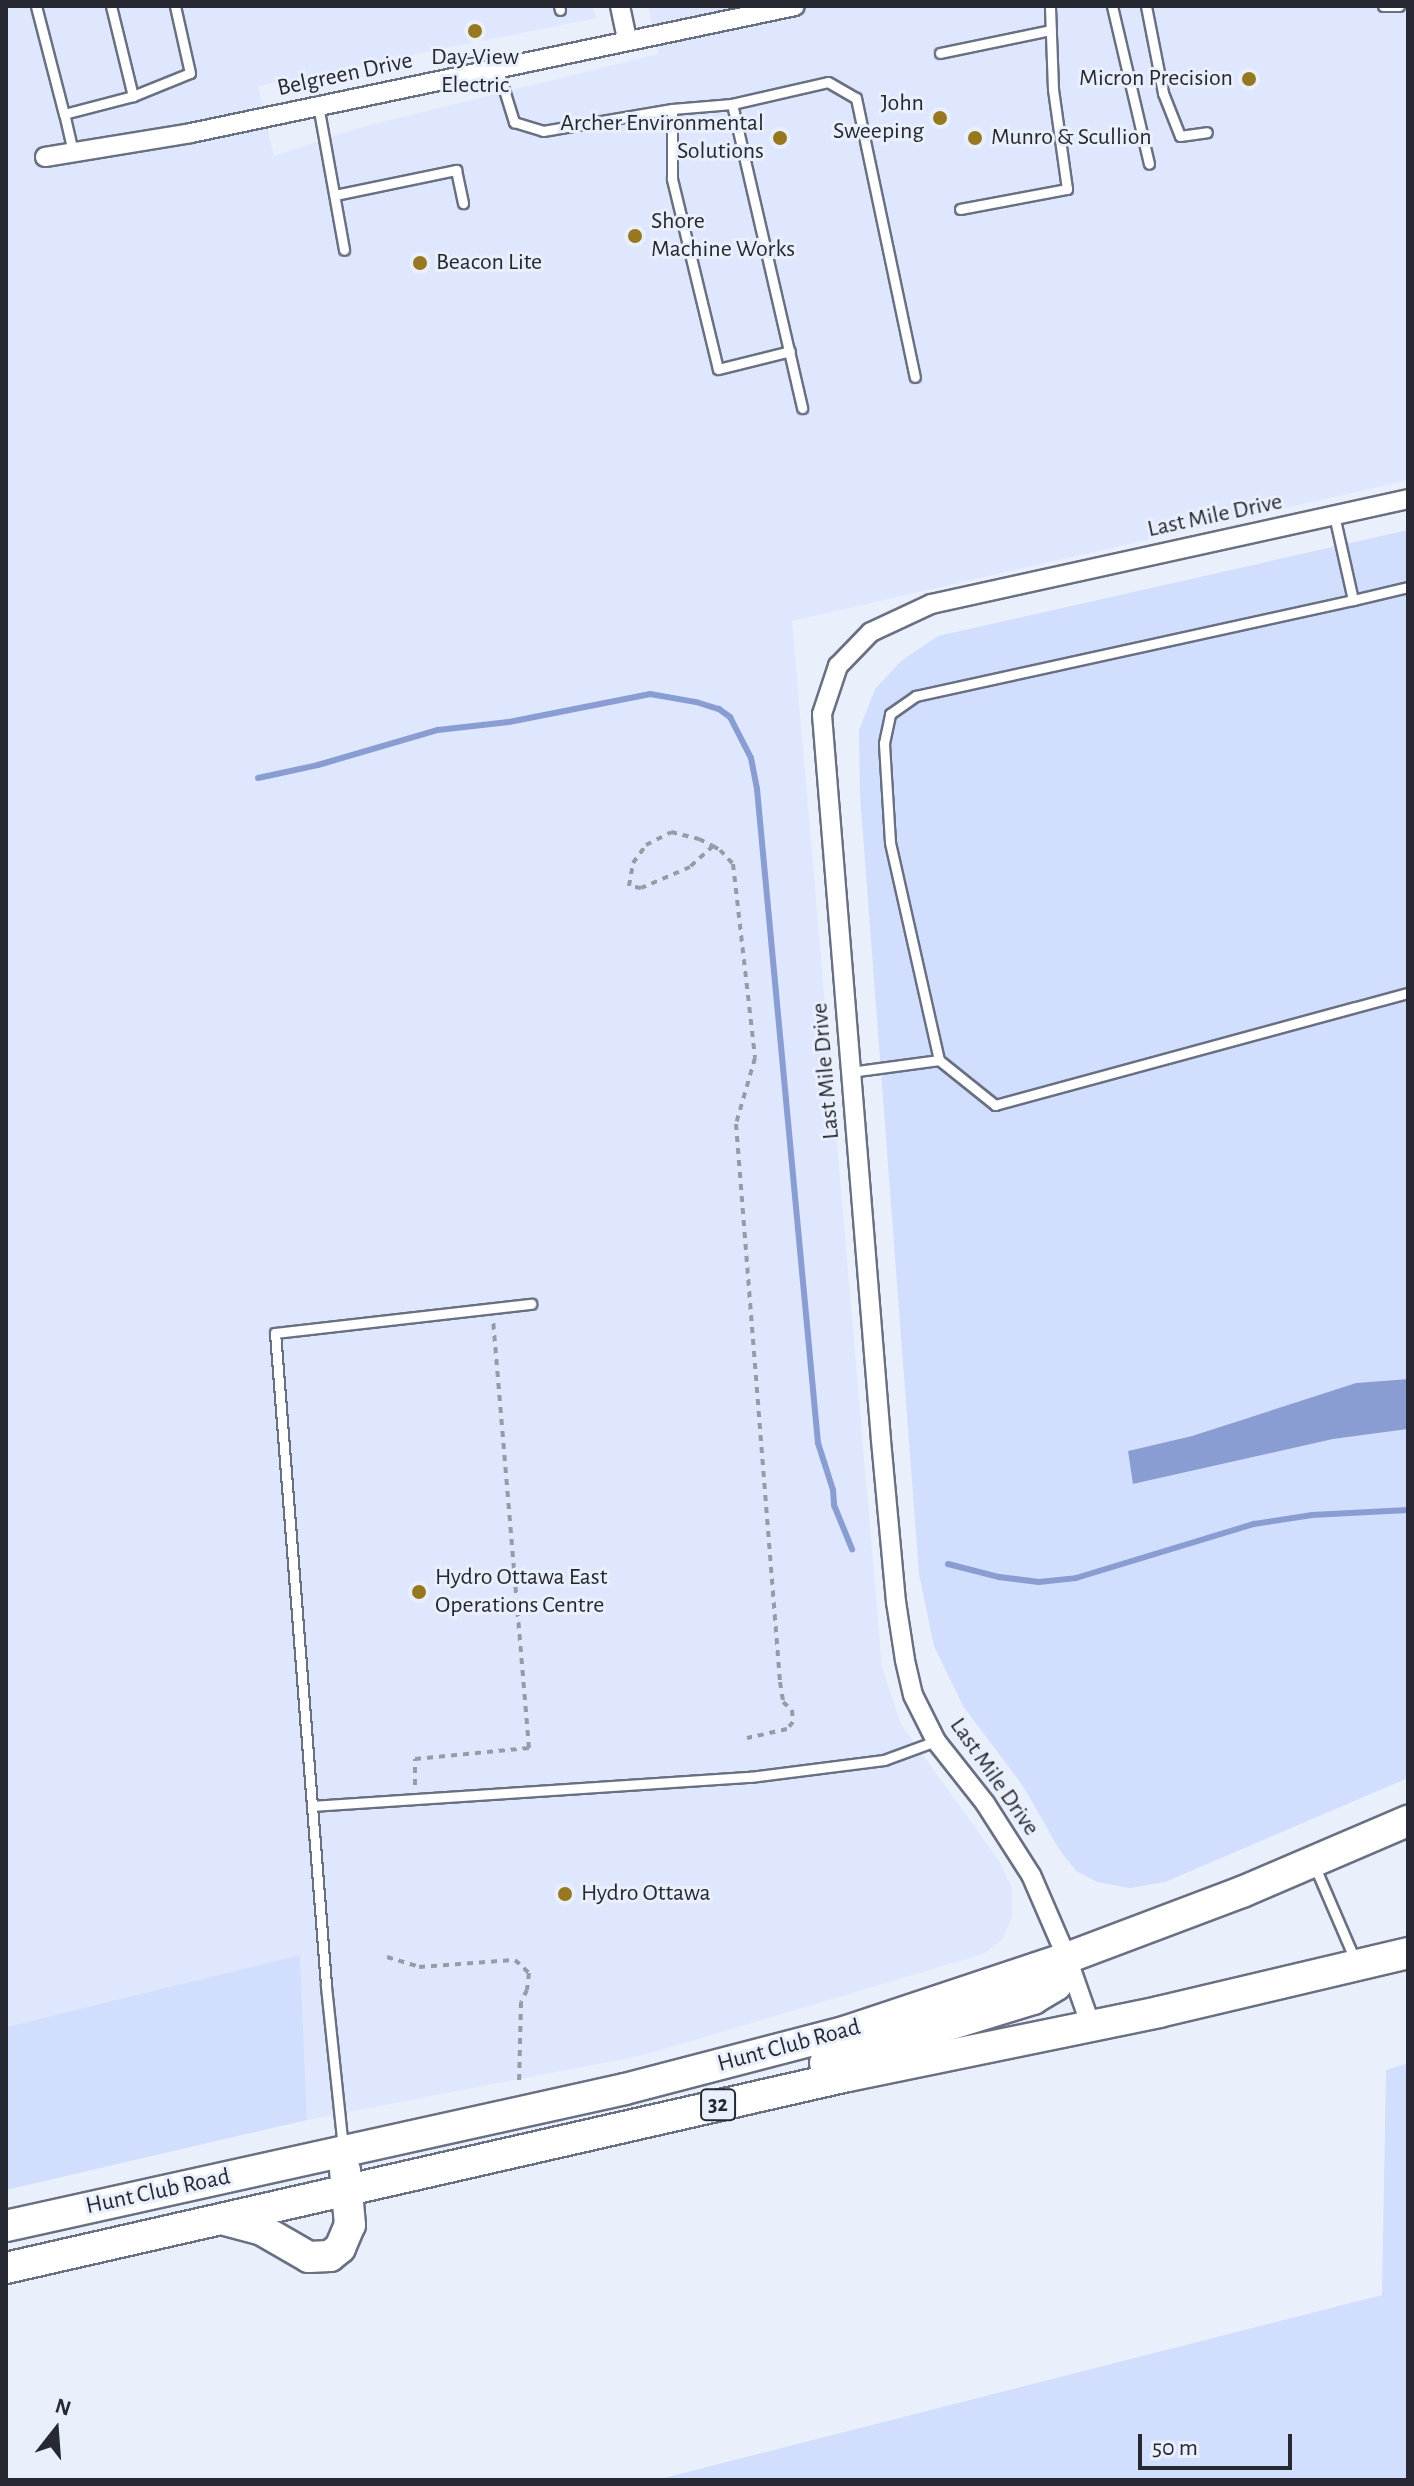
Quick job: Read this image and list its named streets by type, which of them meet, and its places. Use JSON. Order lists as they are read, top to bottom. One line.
{"streets":{"main road":["Hunt Club Road","32"],"street":["Belgreen Drive","Last Mile Drive"]},"crossings":[["Last Mile Drive","Hunt Club Road"]],"places":["Day-View Electric","Micron Precision","John Sweeping","Archer Environmental Solutions","Munro & Scullion","Shore Machine Works","Beacon Lite","Hydro Ottawa East Operations Centre","Hydro Ottawa"],"scale_bar":"50 m","north":"top"}
